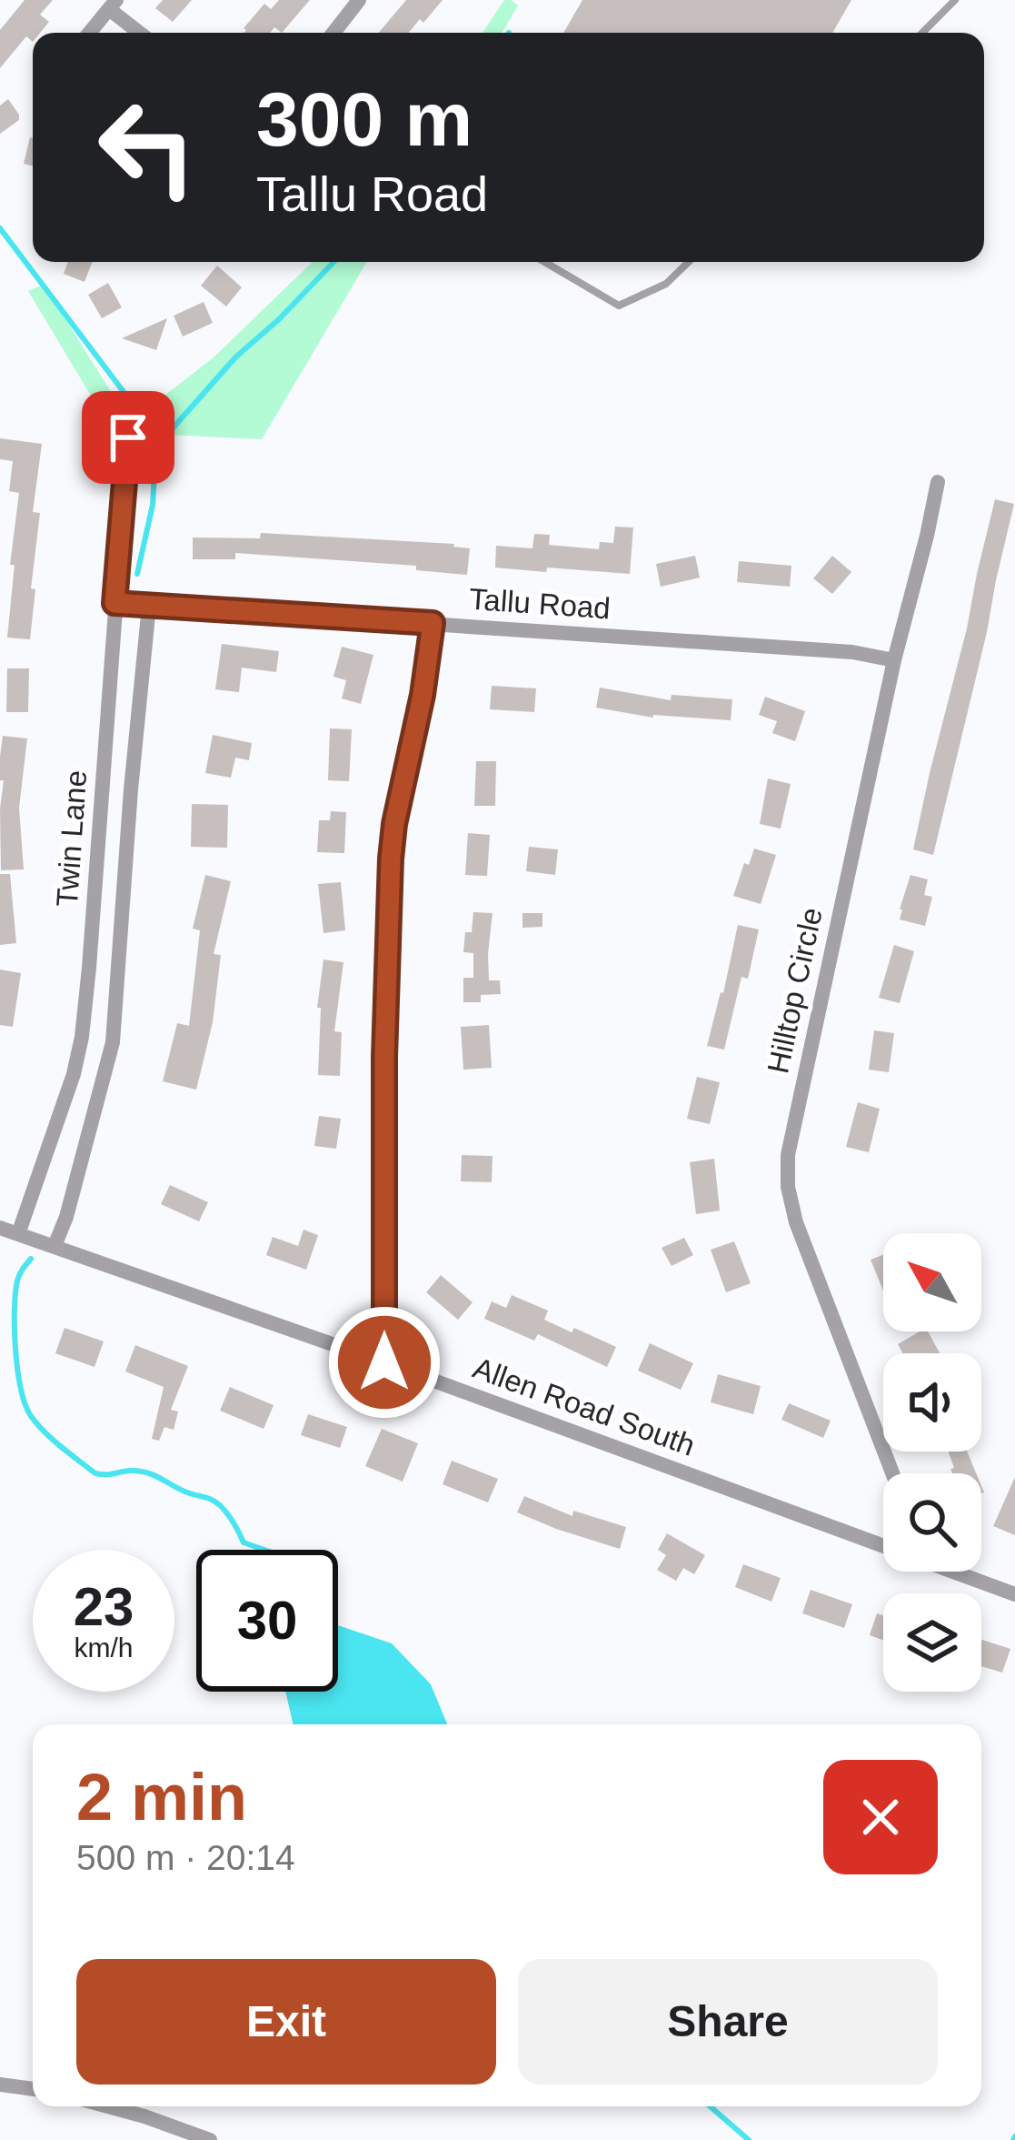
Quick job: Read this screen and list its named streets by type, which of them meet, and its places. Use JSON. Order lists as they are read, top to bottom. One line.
{"streets":{"street":["Tallu Road","Twin Lane","Hilltop Circle","Allen Road South"]},"crossings":[["Tallu Road","Twin Lane"],["Tallu Road","Hilltop Circle"],["Twin Lane","Allen Road South"]],"north":"top left","page":{"turn":["300 m","Tallu Road"],"speed":"23 km/h","limit":"30","heading":["2 min","500 m · 20:14"],"buttons":["Exit","Share"]}}
